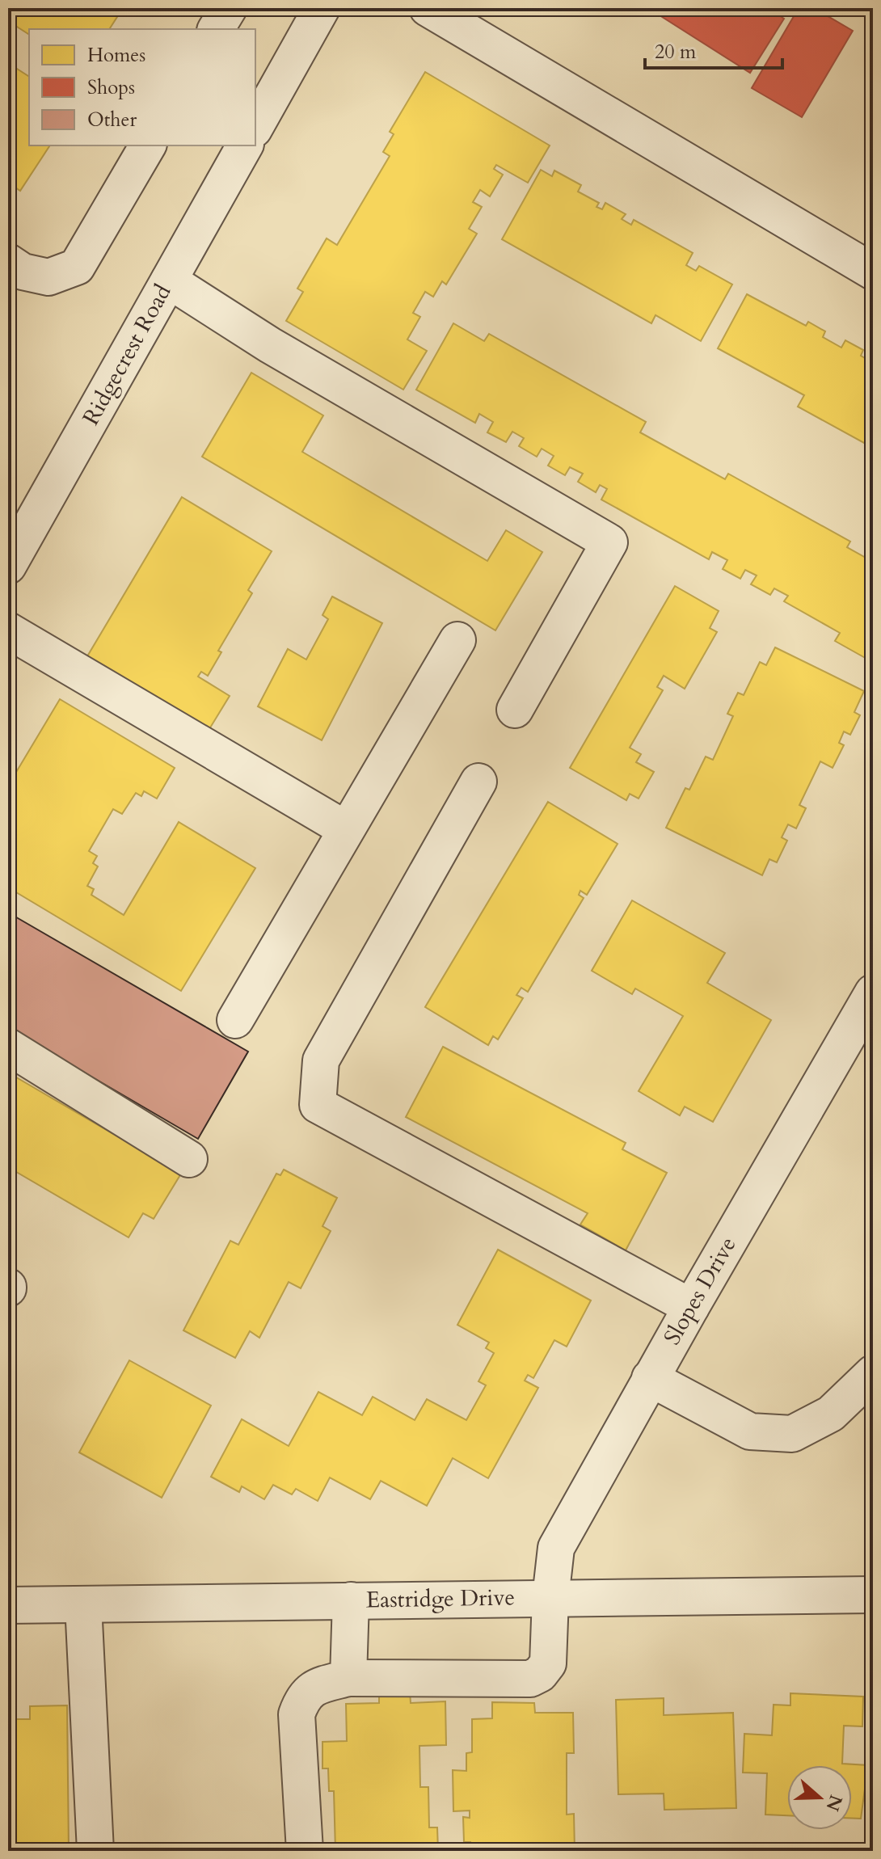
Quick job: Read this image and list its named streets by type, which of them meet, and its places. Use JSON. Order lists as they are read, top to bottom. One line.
{"streets":{"street":["Ridgecrest Road","Slopes Drive","Eastridge Drive"]},"crossings":[["Slopes Drive","Eastridge Drive"]],"legend":["Homes","Shops","Other"],"scale_bar":"20 m","north":"right"}
